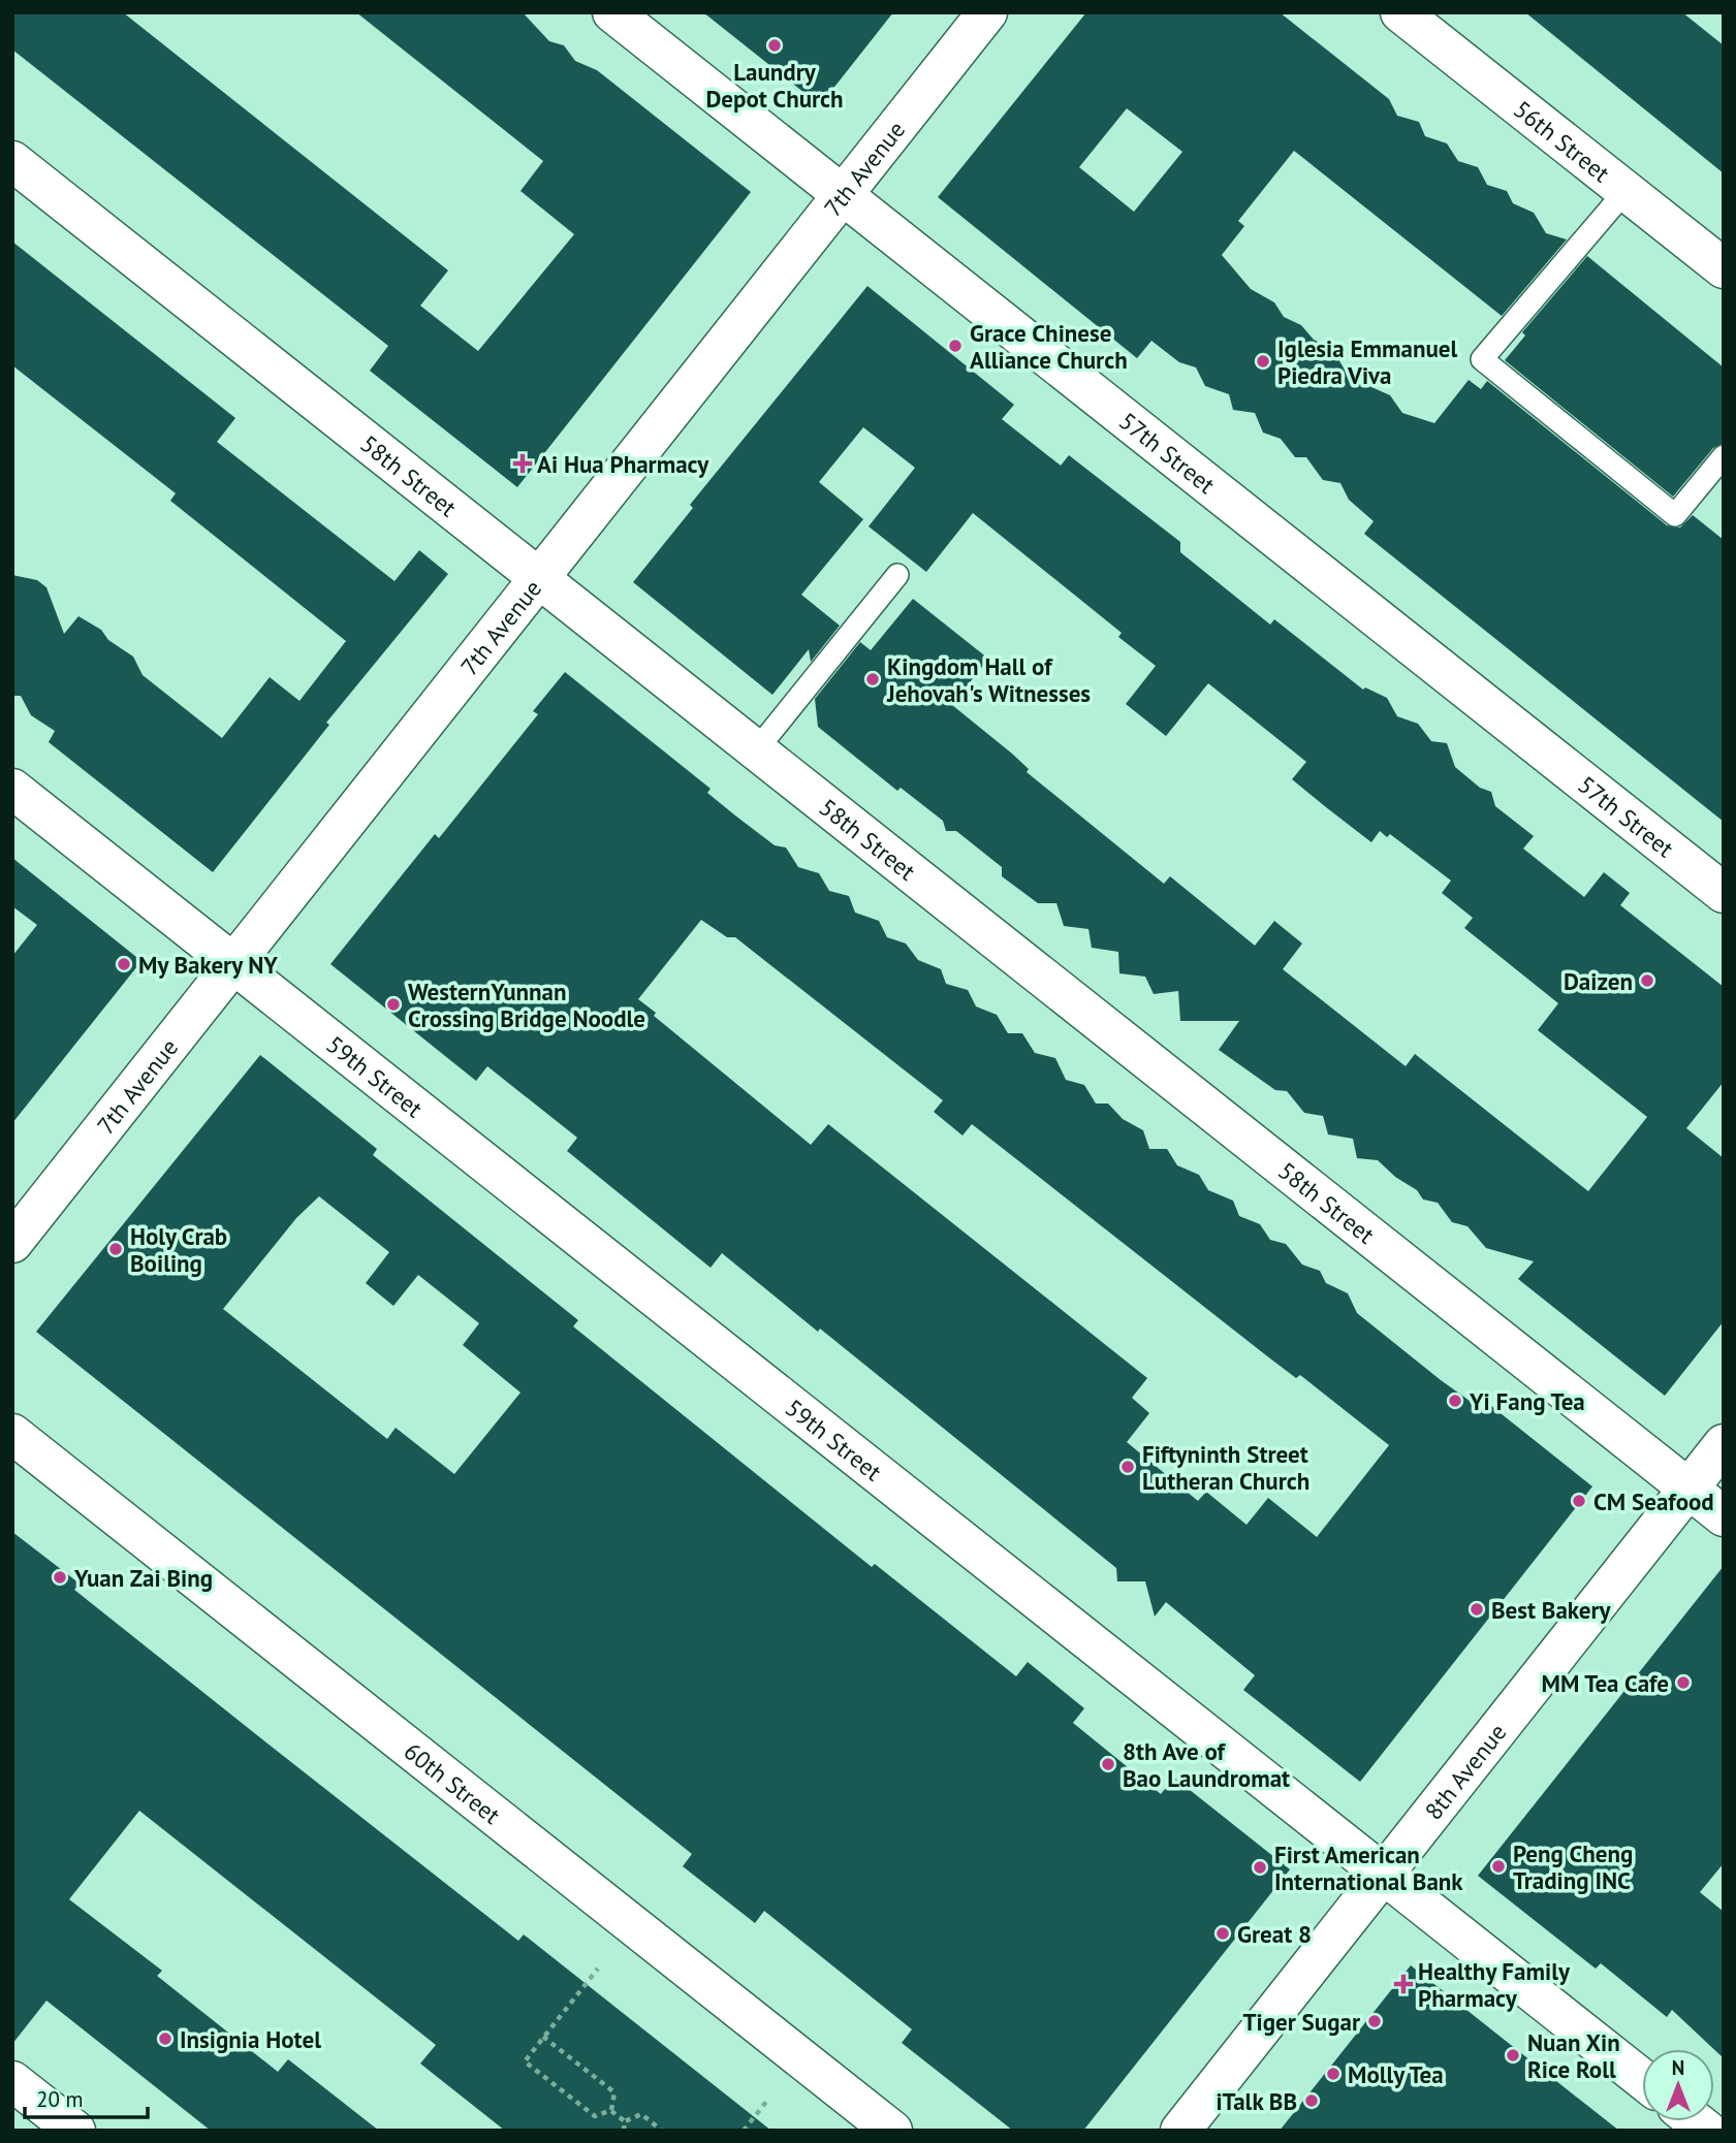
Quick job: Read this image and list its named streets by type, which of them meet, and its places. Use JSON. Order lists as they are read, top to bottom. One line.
{"streets":{"street":["56th Street","7th Avenue","57th Street","58th Street","59th Street","8th Avenue","60th Street"]},"crossings":[["7th Avenue","57th Street"],["7th Avenue","58th Street"],["7th Avenue","59th Street"],["58th Street","8th Avenue"],["59th Street","8th Avenue"]],"places":{"other":["Laundry Depot Church","Grace Chinese Alliance Church","Iglesia Emmanuel Piedra Viva","Kingdom Hall of Jehovah's Witnesses","My Bakery NY","Daizen","WesternYunnan Crossing Bridge Noodle","Holy Crab Boiling","Yi Fang Tea","Fiftyninth Street Lutheran Church","CM Seafood","Yuan Zai Bing","Best Bakery","MM Tea Cafe","8th Ave of Bao Laundromat","Peng Cheng Trading INC","First American International Bank","Great 8","Tiger Sugar","Insignia Hotel","Nuan Xin Rice Roll","Molly Tea","iTalk BB"],"health":["Ai Hua Pharmacy","Healthy Family Pharmacy"]},"scale_bar":"20 m","north":"top"}
